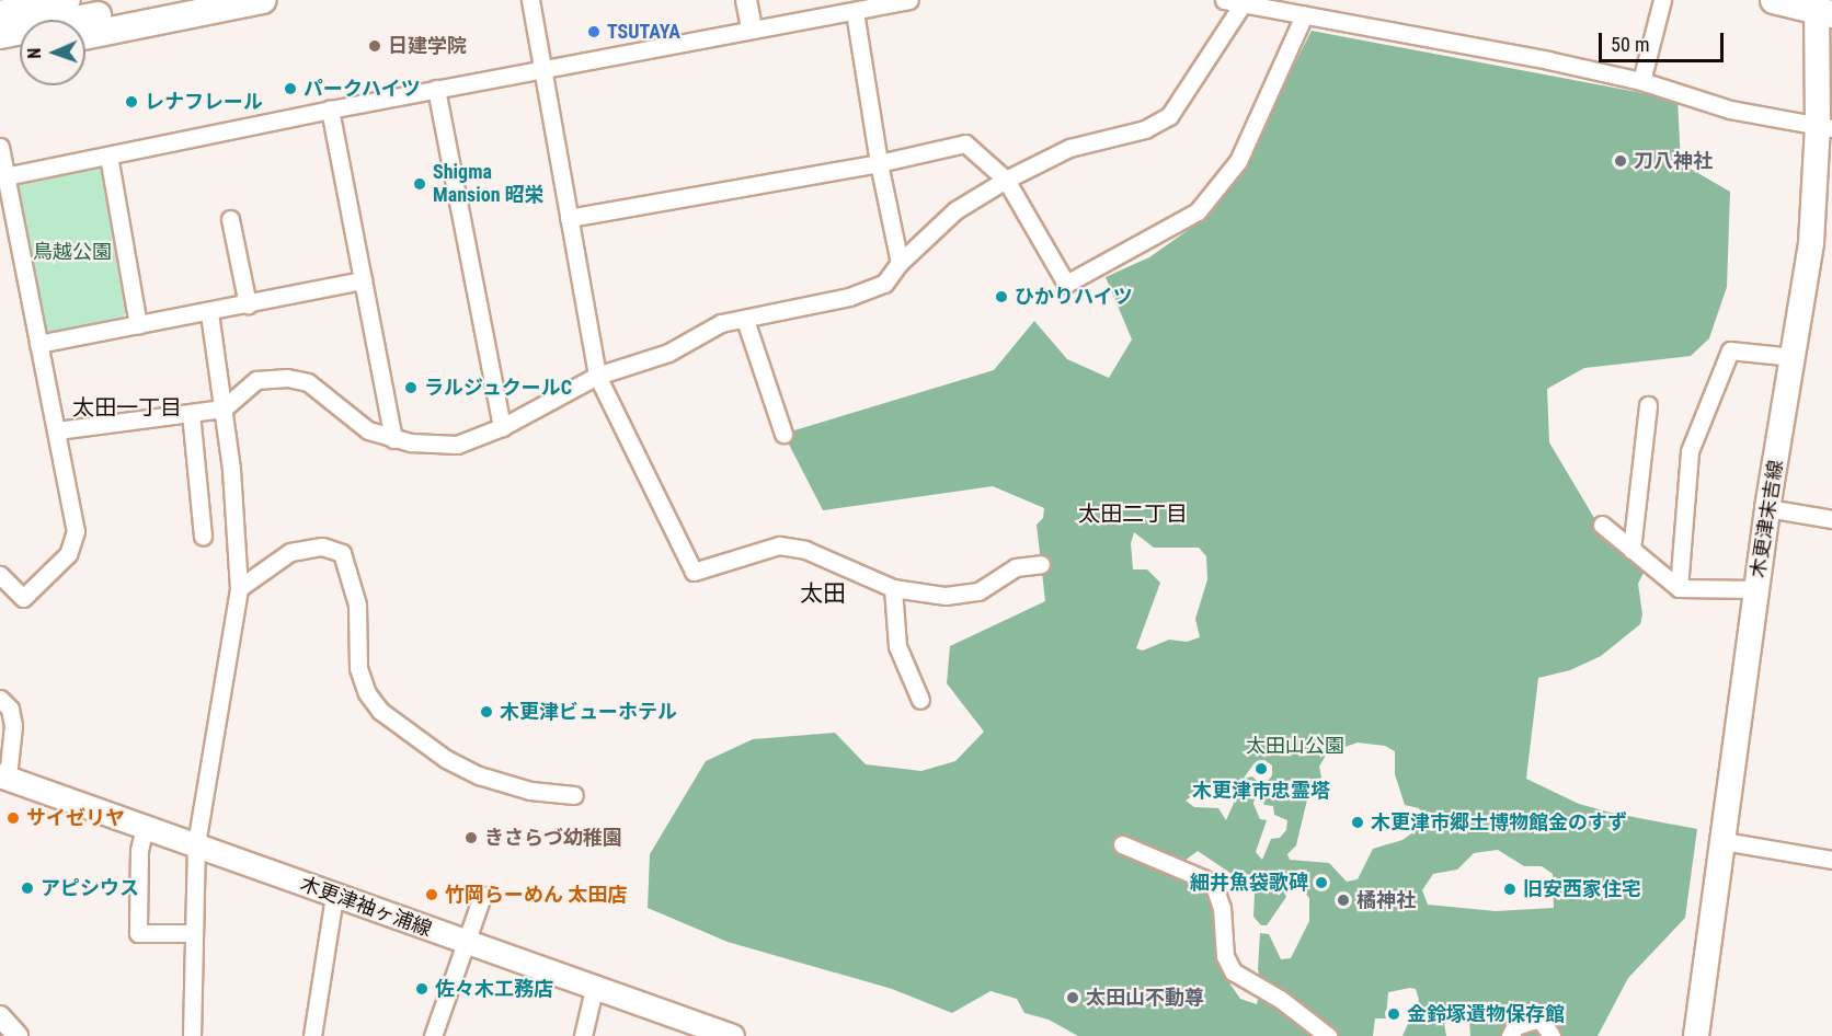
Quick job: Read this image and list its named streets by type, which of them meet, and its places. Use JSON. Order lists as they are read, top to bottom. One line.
{"streets":{"main road":["木更津末吉線","木更津袖ヶ浦線"]},"districts":["太田一丁目","太田二丁目","太田"],"parks":["鳥越公園","太田山公園"],"places":["TSUTAYA","日建学院","パークハイツ","レナフレール","刀八神社","Shigma Mansion 昭栄","ひかりハイツ","ラルジュクールC","木更津ビューホテル","木更津市忠霊塔","サイゼリヤ","木更津市郷土博物館金のすず","きさらづ幼稚園","細井魚袋歌碑","アピシウス","旧安西家住宅","竹岡らーめん 太田店","橘神社","佐々木工務店","太田山不動尊","金鈴塚遺物保存館"],"scale_bar":"50 m","north":"left"}
